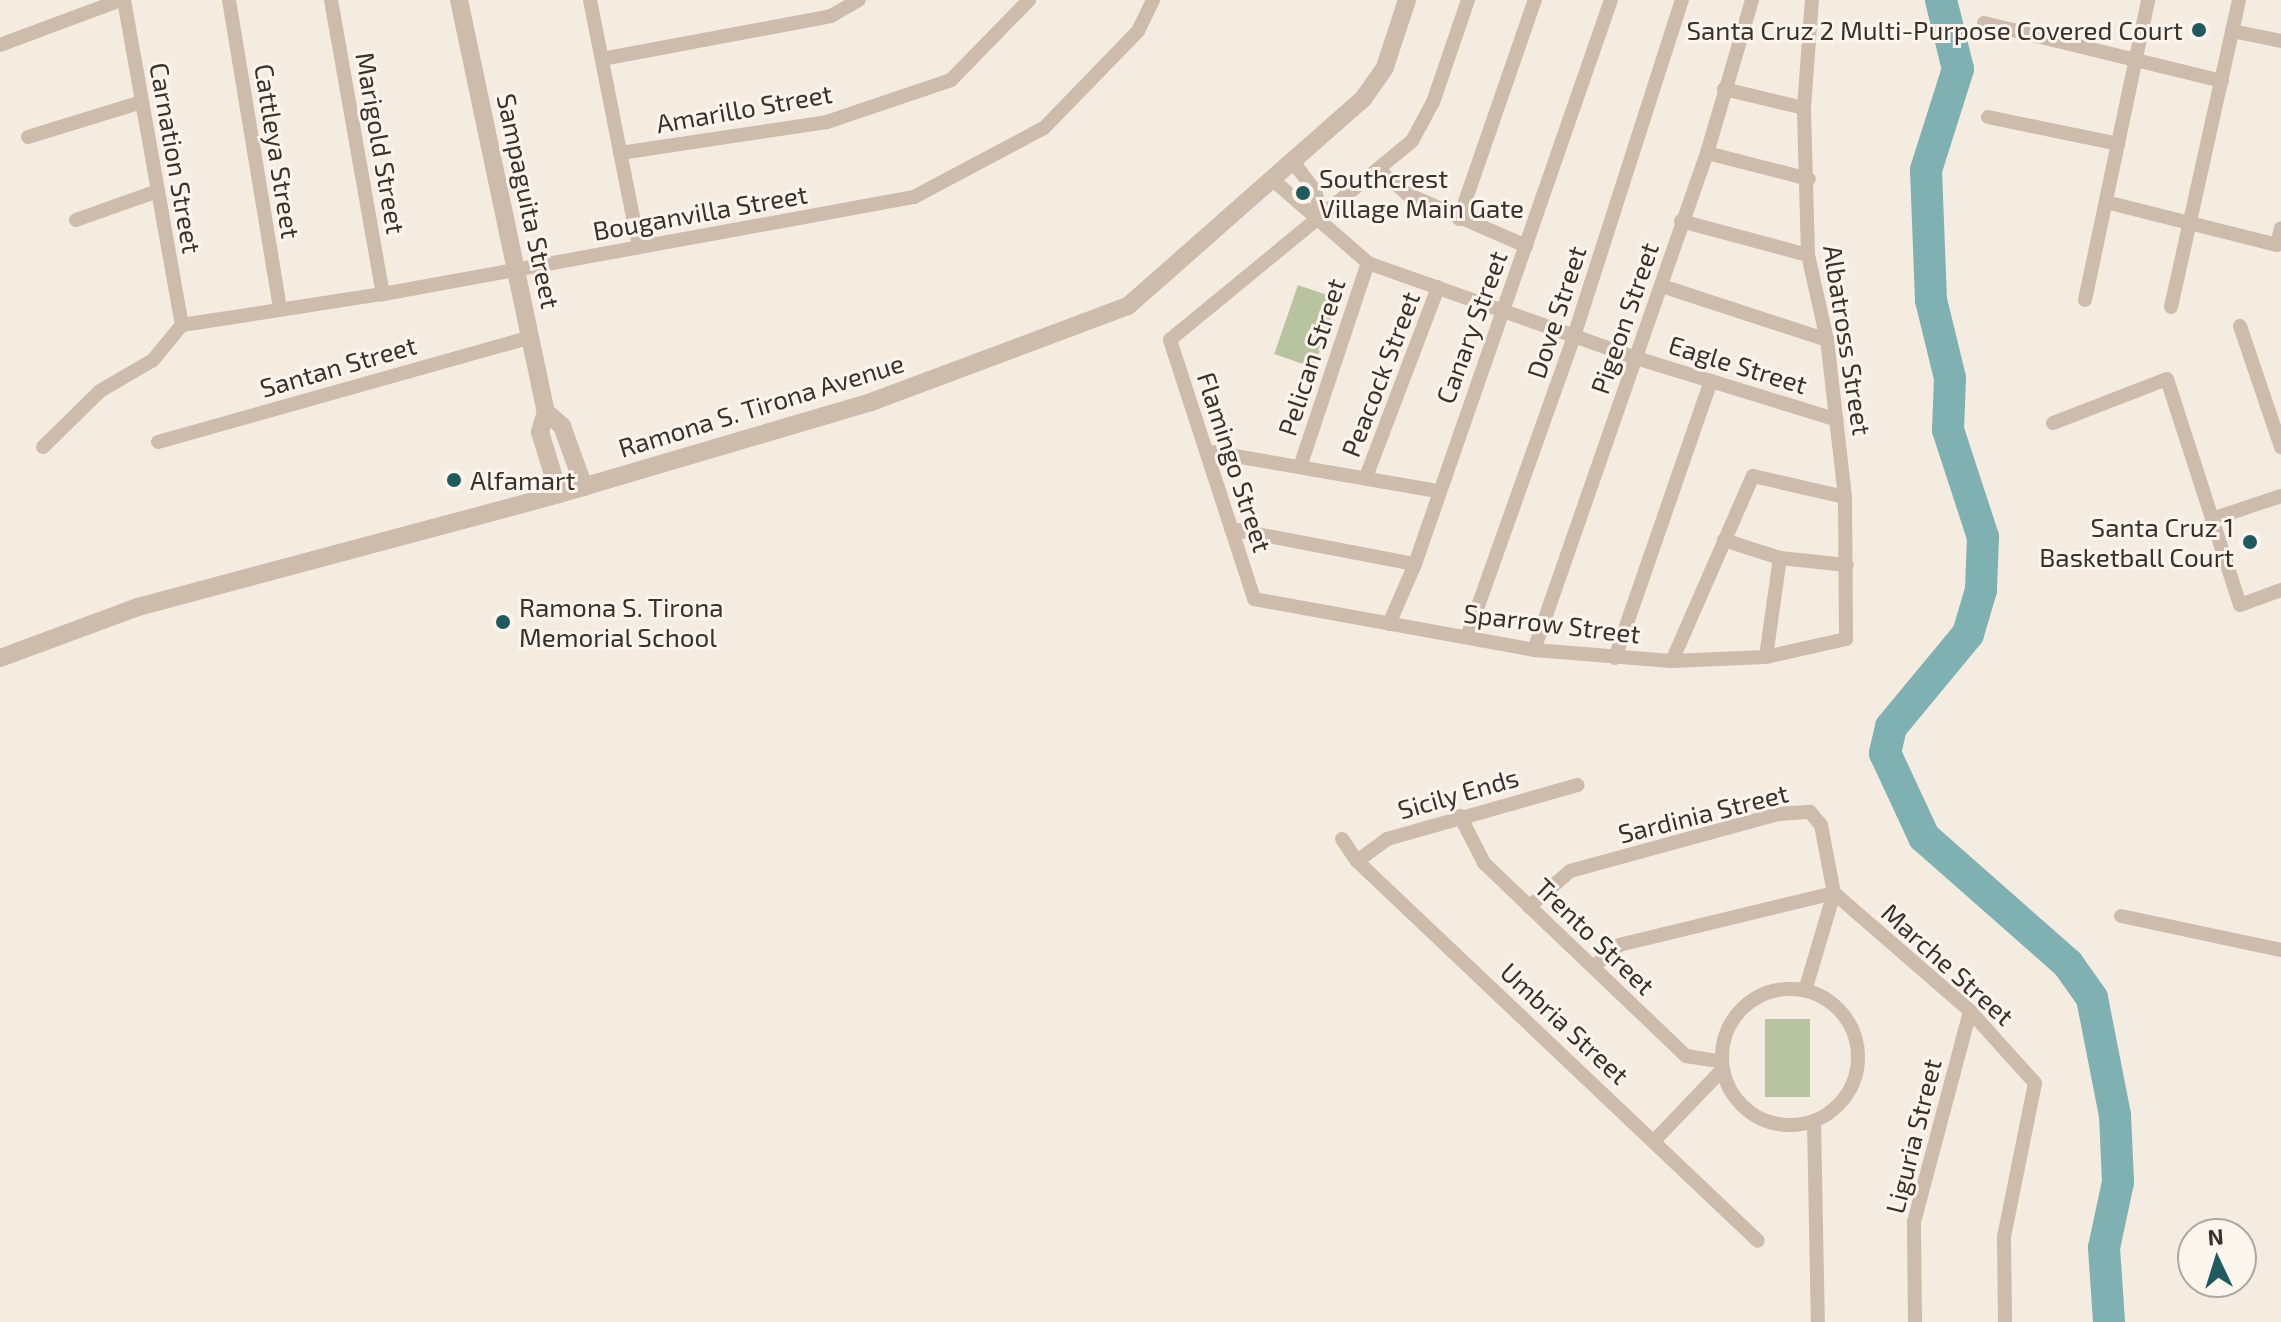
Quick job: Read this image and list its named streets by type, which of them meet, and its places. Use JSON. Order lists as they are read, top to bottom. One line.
{"streets":{"street":["Amarillo Street","Marigold Street","Cattleya Street","Carnation Street","Sampaguita Street","Bouganvilla Street","Dove Street","Pigeon Street","Canary Street","Albatross Street","Pelican Street","Eagle Street","Santan Street","Peacock Street","Ramona S. Tirona Avenue","Flamingo Street","Sparrow Street","Sicily Ends","Sardinia Street","Trento Street","Marche Street","Umbria Street","Liguria Street"]},"crossings":[["Marigold Street","Bouganvilla Street"],["Cattleya Street","Bouganvilla Street"],["Carnation Street","Bouganvilla Street"],["Sampaguita Street","Bouganvilla Street"],["Sampaguita Street","Santan Street"],["Sampaguita Street","Ramona S. Tirona Avenue"],["Dove Street","Eagle Street"],["Dove Street","Sparrow Street"],["Pigeon Street","Eagle Street"],["Pigeon Street","Sparrow Street"],["Canary Street","Eagle Street"],["Canary Street","Sparrow Street"],["Albatross Street","Eagle Street"],["Albatross Street","Sparrow Street"],["Pelican Street","Eagle Street"],["Eagle Street","Peacock Street"],["Eagle Street","Ramona S. Tirona Avenue"],["Eagle Street","Flamingo Street"],["Flamingo Street","Sparrow Street"],["Sicily Ends","Trento Street"],["Sicily Ends","Umbria Street"],["Sardinia Street","Trento Street"],["Sardinia Street","Marche Street"],["Marche Street","Liguria Street"]],"places":["Santa Cruz 2 Multi-Purpose Covered Court","Southcrest Village Main Gate","Alfamart","Santa Cruz 1 Basketball Court","Ramona S. Tirona Memorial School"],"north":"top"}
